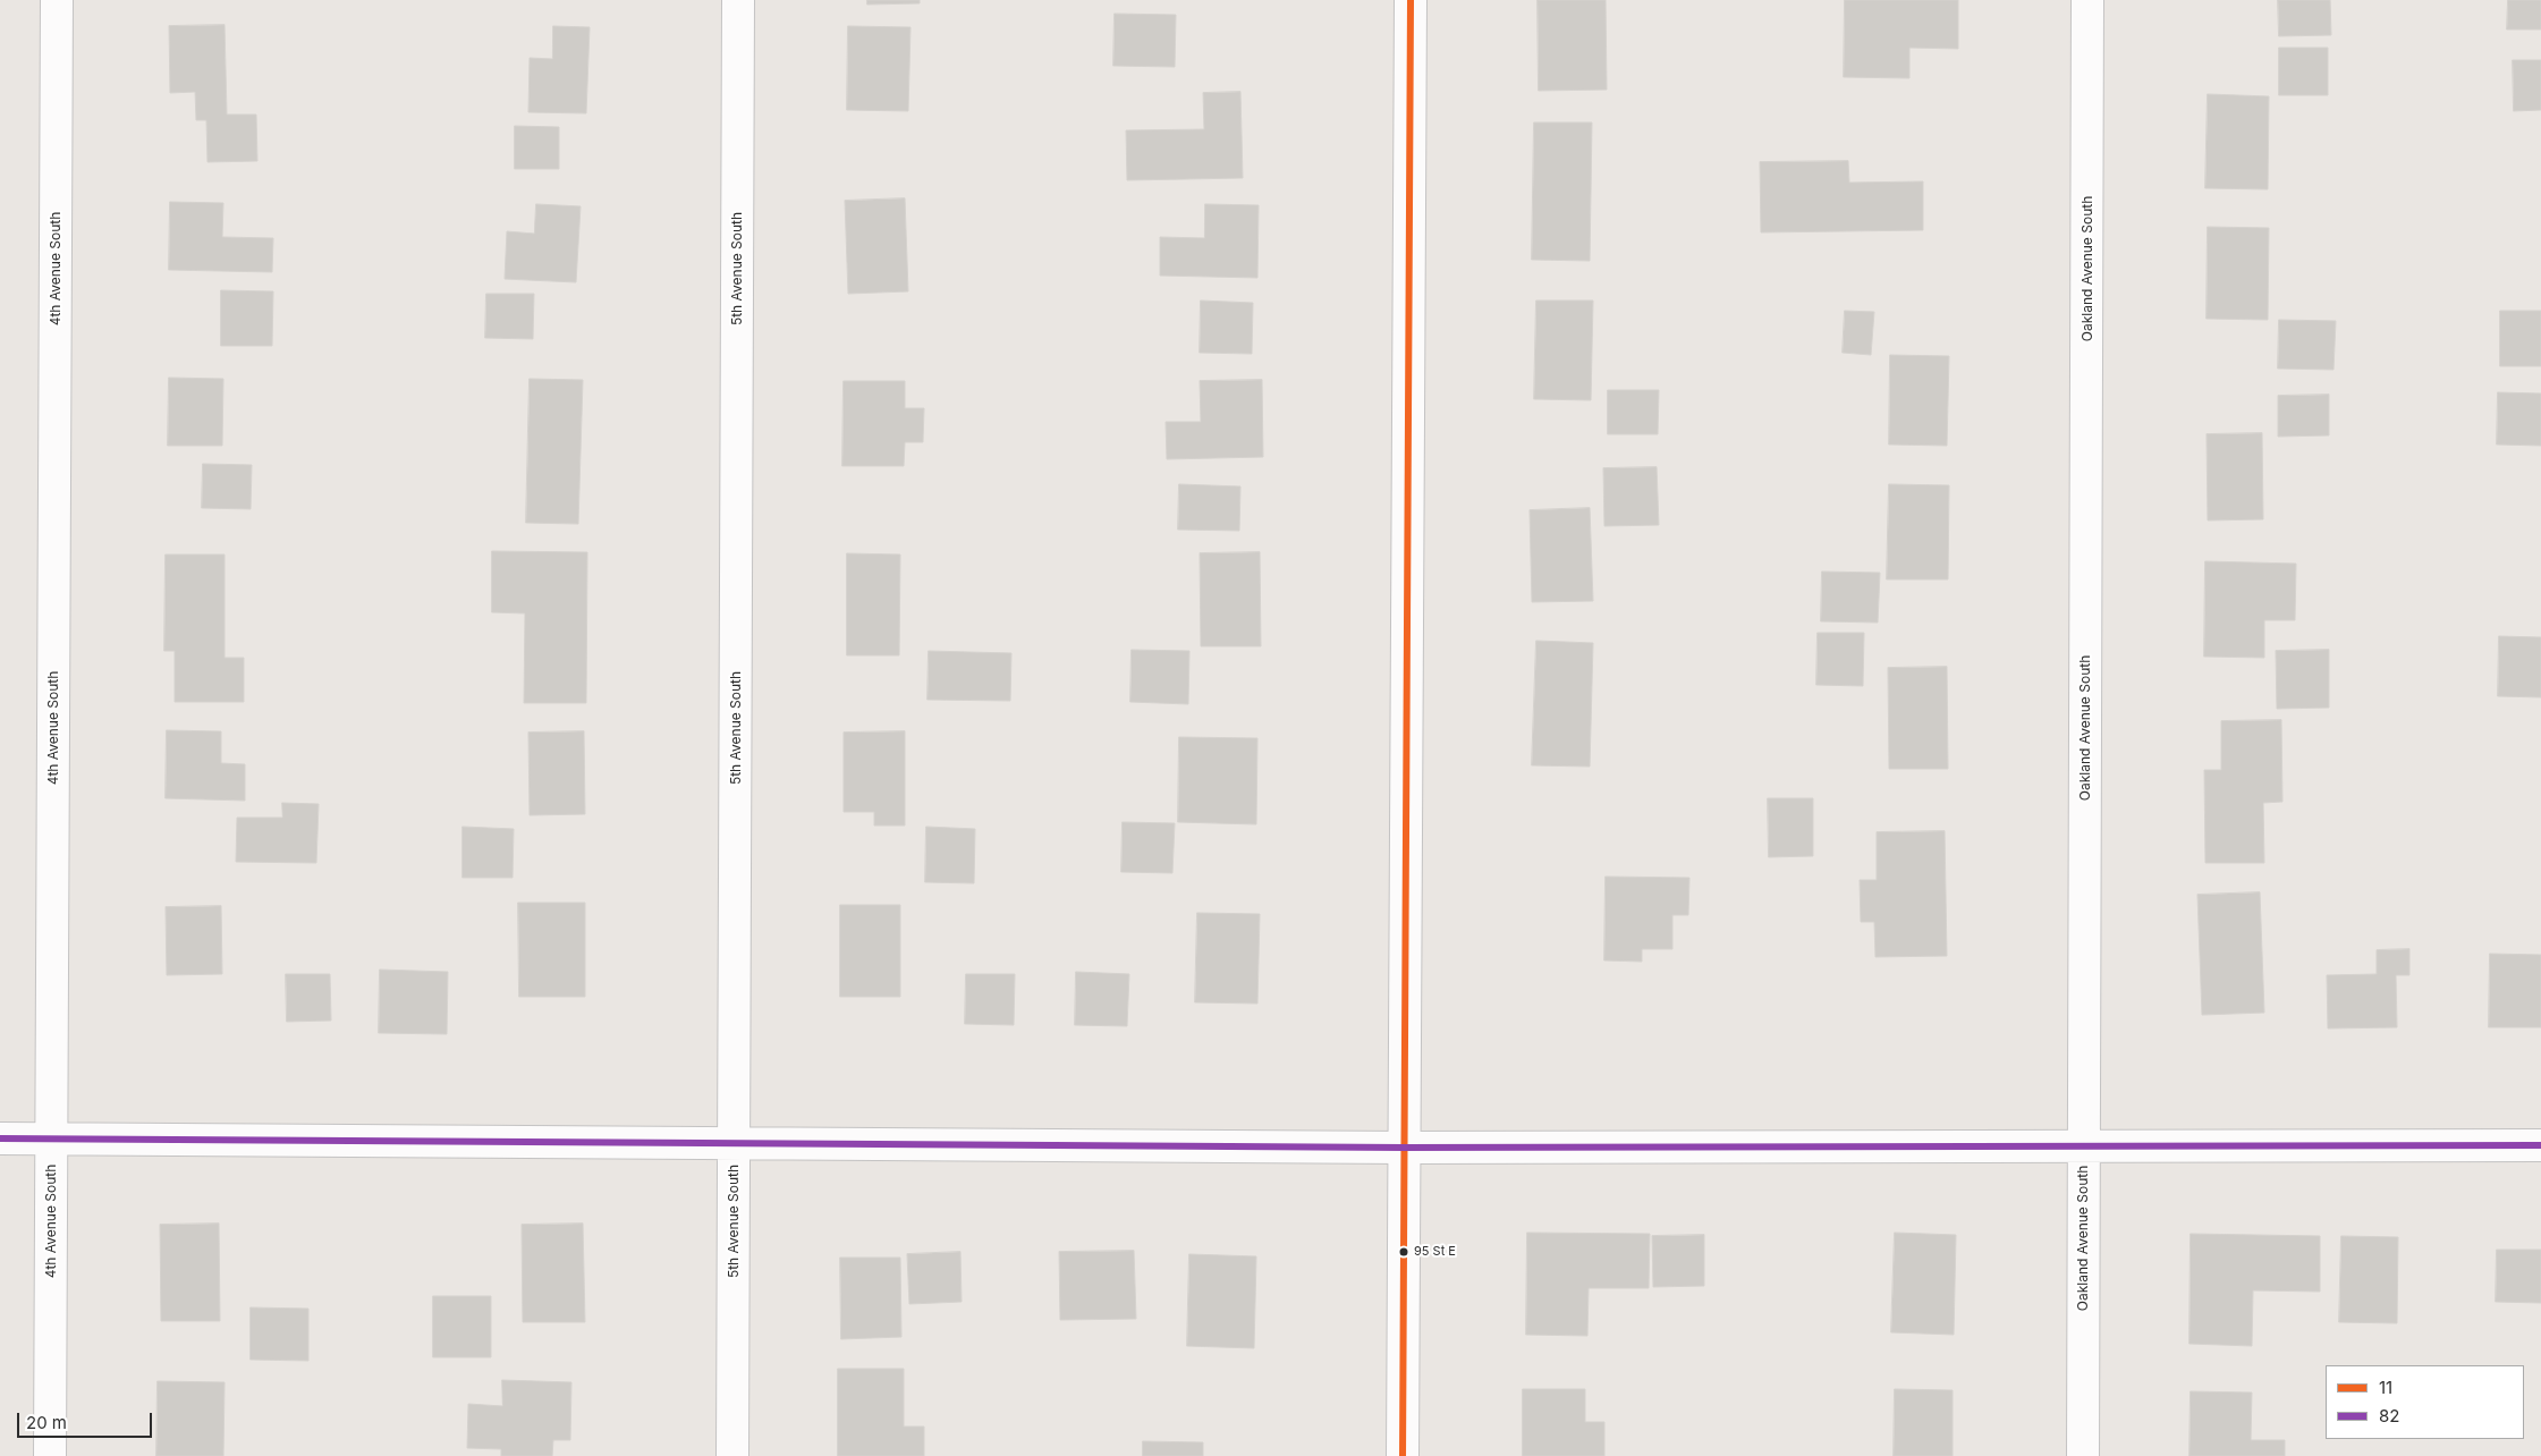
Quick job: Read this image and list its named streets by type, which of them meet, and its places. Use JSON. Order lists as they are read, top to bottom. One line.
{"streets":{"street":["4th Avenue South","5th Avenue South","Oakland Avenue South"]},"places":["95 St E"],"lines":["transit line 11","transit line 82"],"legend":["11","82"],"scale_bar":"20 m"}
